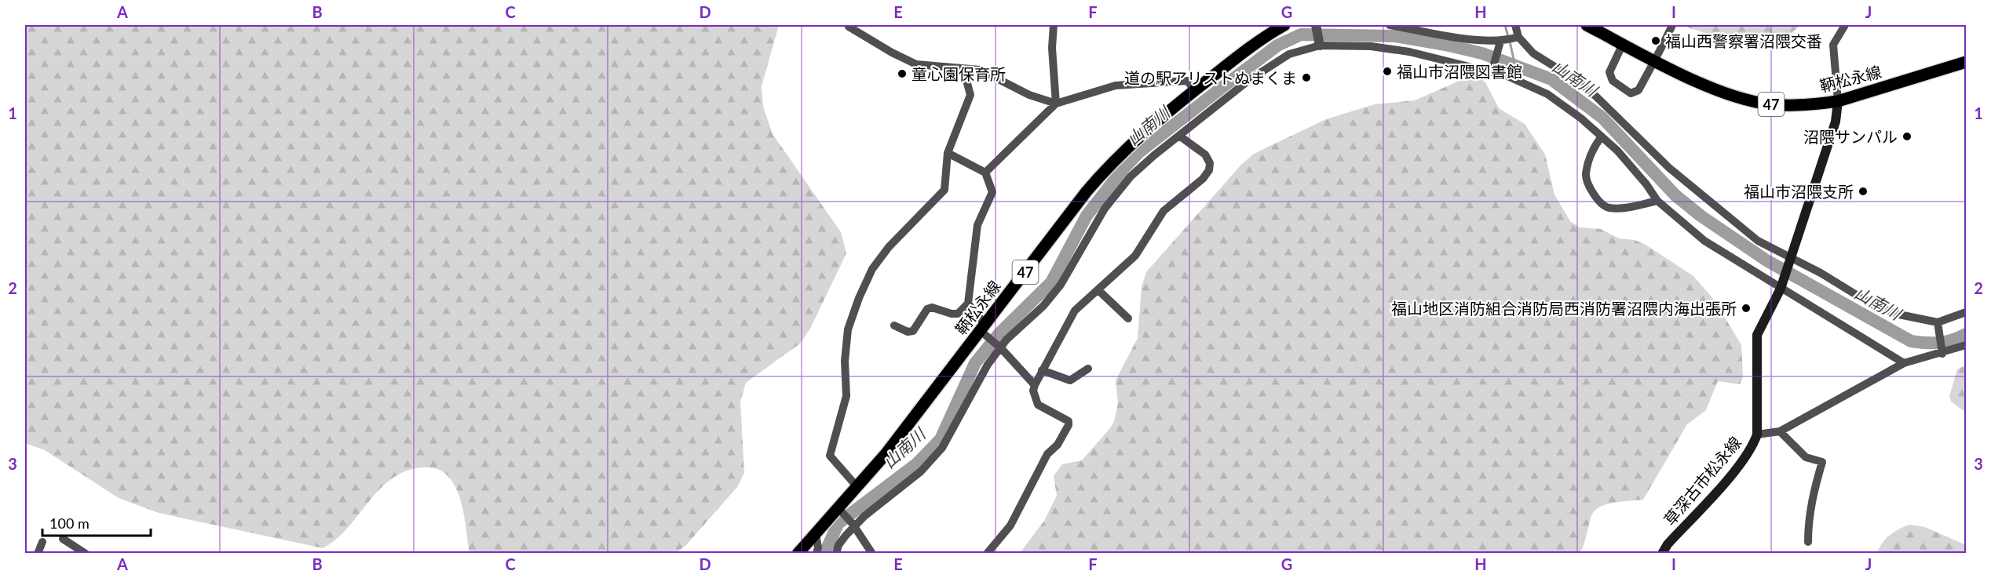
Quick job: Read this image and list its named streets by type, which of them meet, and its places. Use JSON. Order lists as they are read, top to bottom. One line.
{"streets":{"main road":["鞆松永線","47","草深古市松永線"]},"crossings":[["鞆松永線","草深古市松永線"]],"water":["山南川"],"places":["福山西警察署沼隈交番","福山市沼隈図書館","童心園保育所","道の駅アリストぬまくま","沼隈サンパル","福山市沼隈支所","福山地区消防組合消防局西消防署沼隈内海出張所"],"scale_bar":"100 m","grid":{"columns":["A","B","C","D","E","F","G","H","I","J"],"rows":["1","2","3"]}}
